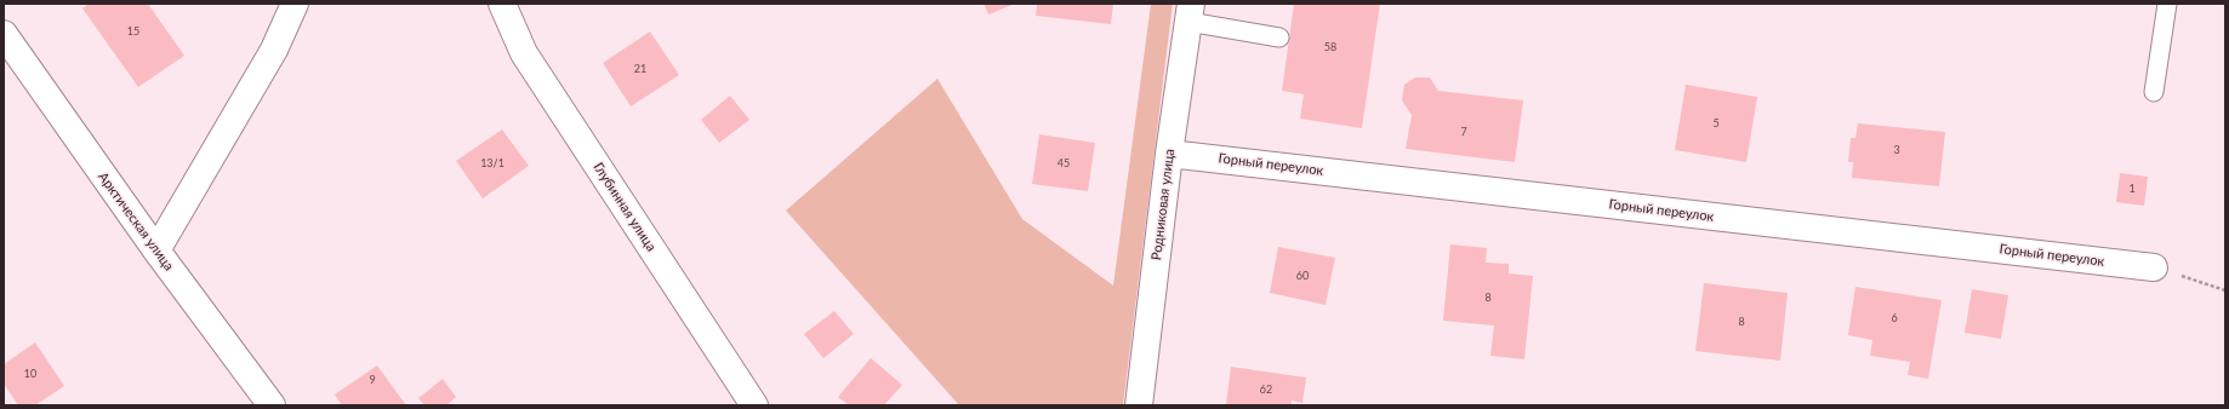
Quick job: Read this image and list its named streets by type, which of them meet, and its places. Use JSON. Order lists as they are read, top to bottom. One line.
{"streets":{"street":["Горный переулок","Родниковая улица","Глубинная улица","Арктическая улица"]},"crossings":[["Горный переулок","Родниковая улица"]],"house_numbers":["15","58","21","5","7","3","13/1","45","1","60","8","6","8","10","9","62"]}
